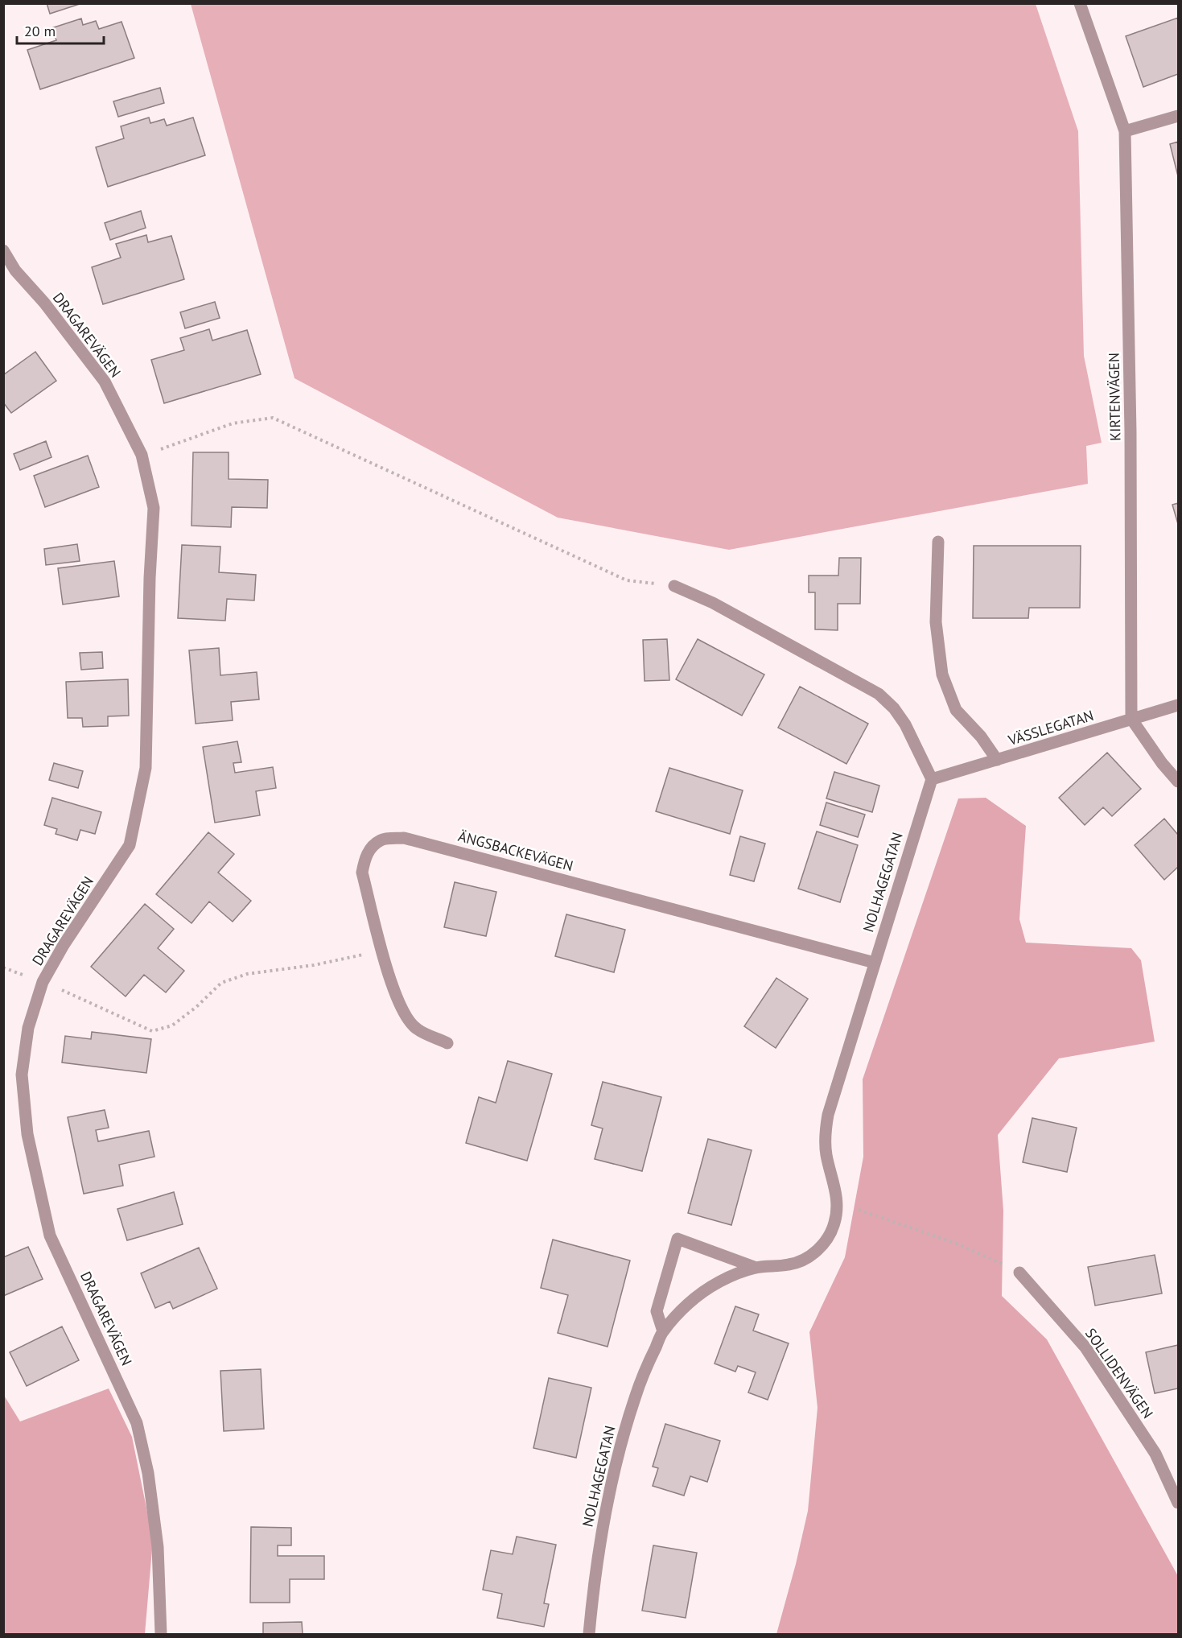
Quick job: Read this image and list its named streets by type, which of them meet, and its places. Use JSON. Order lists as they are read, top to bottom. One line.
{"streets":{"street":["DRAGAREVÄGEN","KIRTENVÄGEN","VÄSSLEGATAN","ÄNGSBACKEVÄGEN","NOLHAGEGATAN","SOLLIDENVÄGEN"]},"crossings":[["KIRTENVÄGEN","VÄSSLEGATAN"],["VÄSSLEGATAN","NOLHAGEGATAN"],["ÄNGSBACKEVÄGEN","NOLHAGEGATAN"]],"scale_bar":"20 m"}
